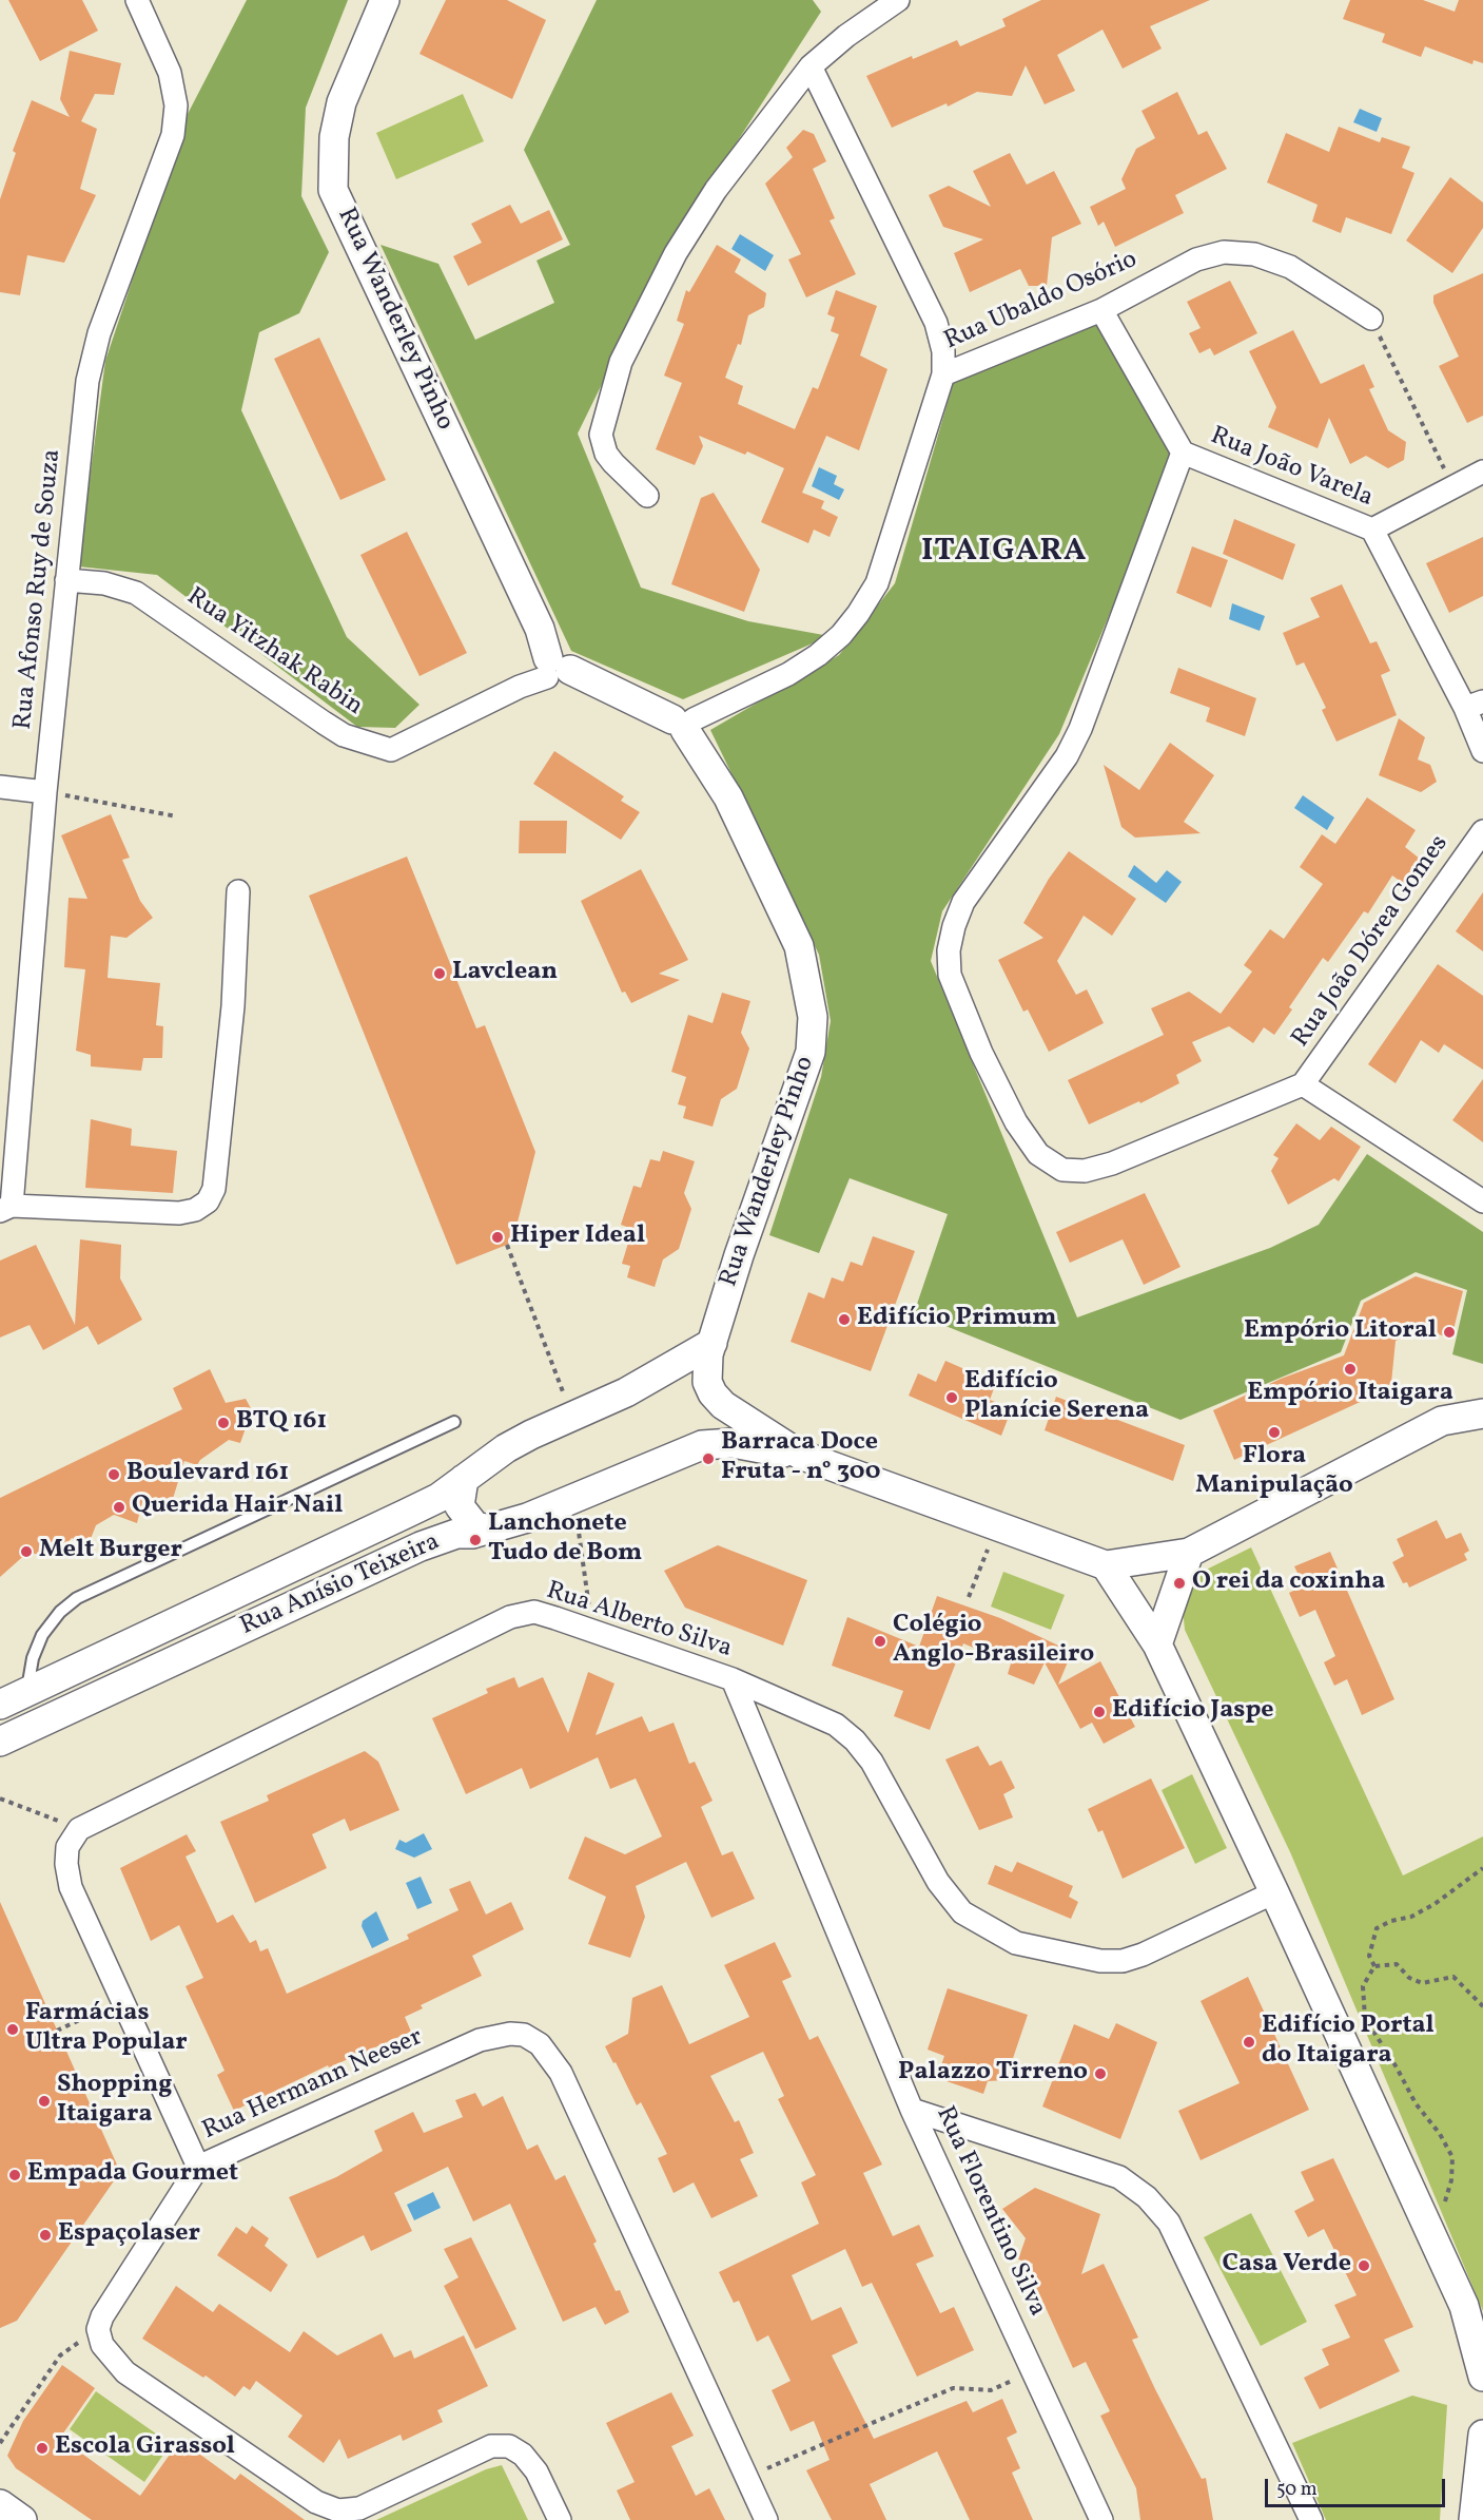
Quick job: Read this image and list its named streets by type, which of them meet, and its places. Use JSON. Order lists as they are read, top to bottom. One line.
{"streets":{"street":["Rua Ubaldo Osório","Rua Wanderley Pinho","Rua João Varela","Rua Afonso Ruy de Souza","Rua Yitzhak Rabin","Rua João Dórea Gomes","Rua Anísio Teixeira","Rua Alberto Silva","Rua Hermann Neeser","Rua Florentino Silva"]},"crossings":[["Rua Ubaldo Osório","Rua Wanderley Pinho"],["Rua Ubaldo Osório","Rua João Varela"],["Rua Wanderley Pinho","Rua Yitzhak Rabin"],["Rua Wanderley Pinho","Rua Anísio Teixeira"],["Rua Afonso Ruy de Souza","Rua Yitzhak Rabin"],["Rua Alberto Silva","Rua Florentino Silva"]],"districts":["ITAIGARA"],"places":["Lavclean","Hiper Ideal","Edifício Primum","Empório Litoral","Empório Itaigara","Edifício Planície Serena","BTQ 161","Flora Manipulação","Barraca Doce Fruta - n° 300","Boulevard 161","Querida Hair Nail","Lanchonete Tudo de Bom","Melt Burger","O rei da coxinha","Colégio Anglo-Brasileiro","Edifício Jaspe","Farmácias Ultra Popular","Edifício Portal do Itaigara","Palazzo Tirreno","Shopping Itaigara","Empada Gourmet","Espaçolaser","Casa Verde","Escola Girassol"],"scale_bar":"50 m"}
